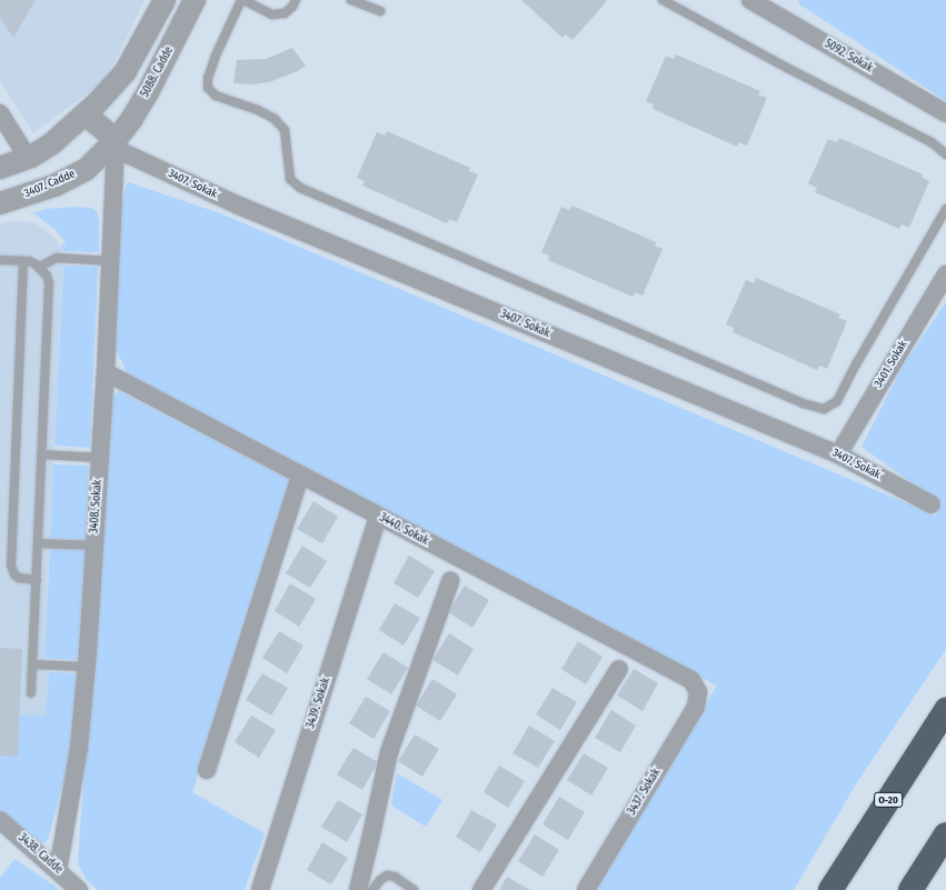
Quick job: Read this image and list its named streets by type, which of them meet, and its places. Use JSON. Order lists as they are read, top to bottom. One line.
{"streets":{"highway":["O-20"],"street":["5092. Sokak","5088. Cadde","3407. Cadde","3407. Sokak","3401. Sokak","3408. Sokak","3440. Sokak","3439. Sokak","3437. Sokak","3438. Cadde"]},"crossings":[["5088. Cadde","3407. Cadde"],["5088. Cadde","3407. Sokak"],["5088. Cadde","3408. Sokak"],["3407. Cadde","3407. Sokak"],["3407. Cadde","3408. Sokak"],["3407. Sokak","3401. Sokak"],["3407. Sokak","3408. Sokak"],["3408. Sokak","3440. Sokak"],["3408. Sokak","3438. Cadde"],["3440. Sokak","3439. Sokak"],["3440. Sokak","3437. Sokak"]]}
